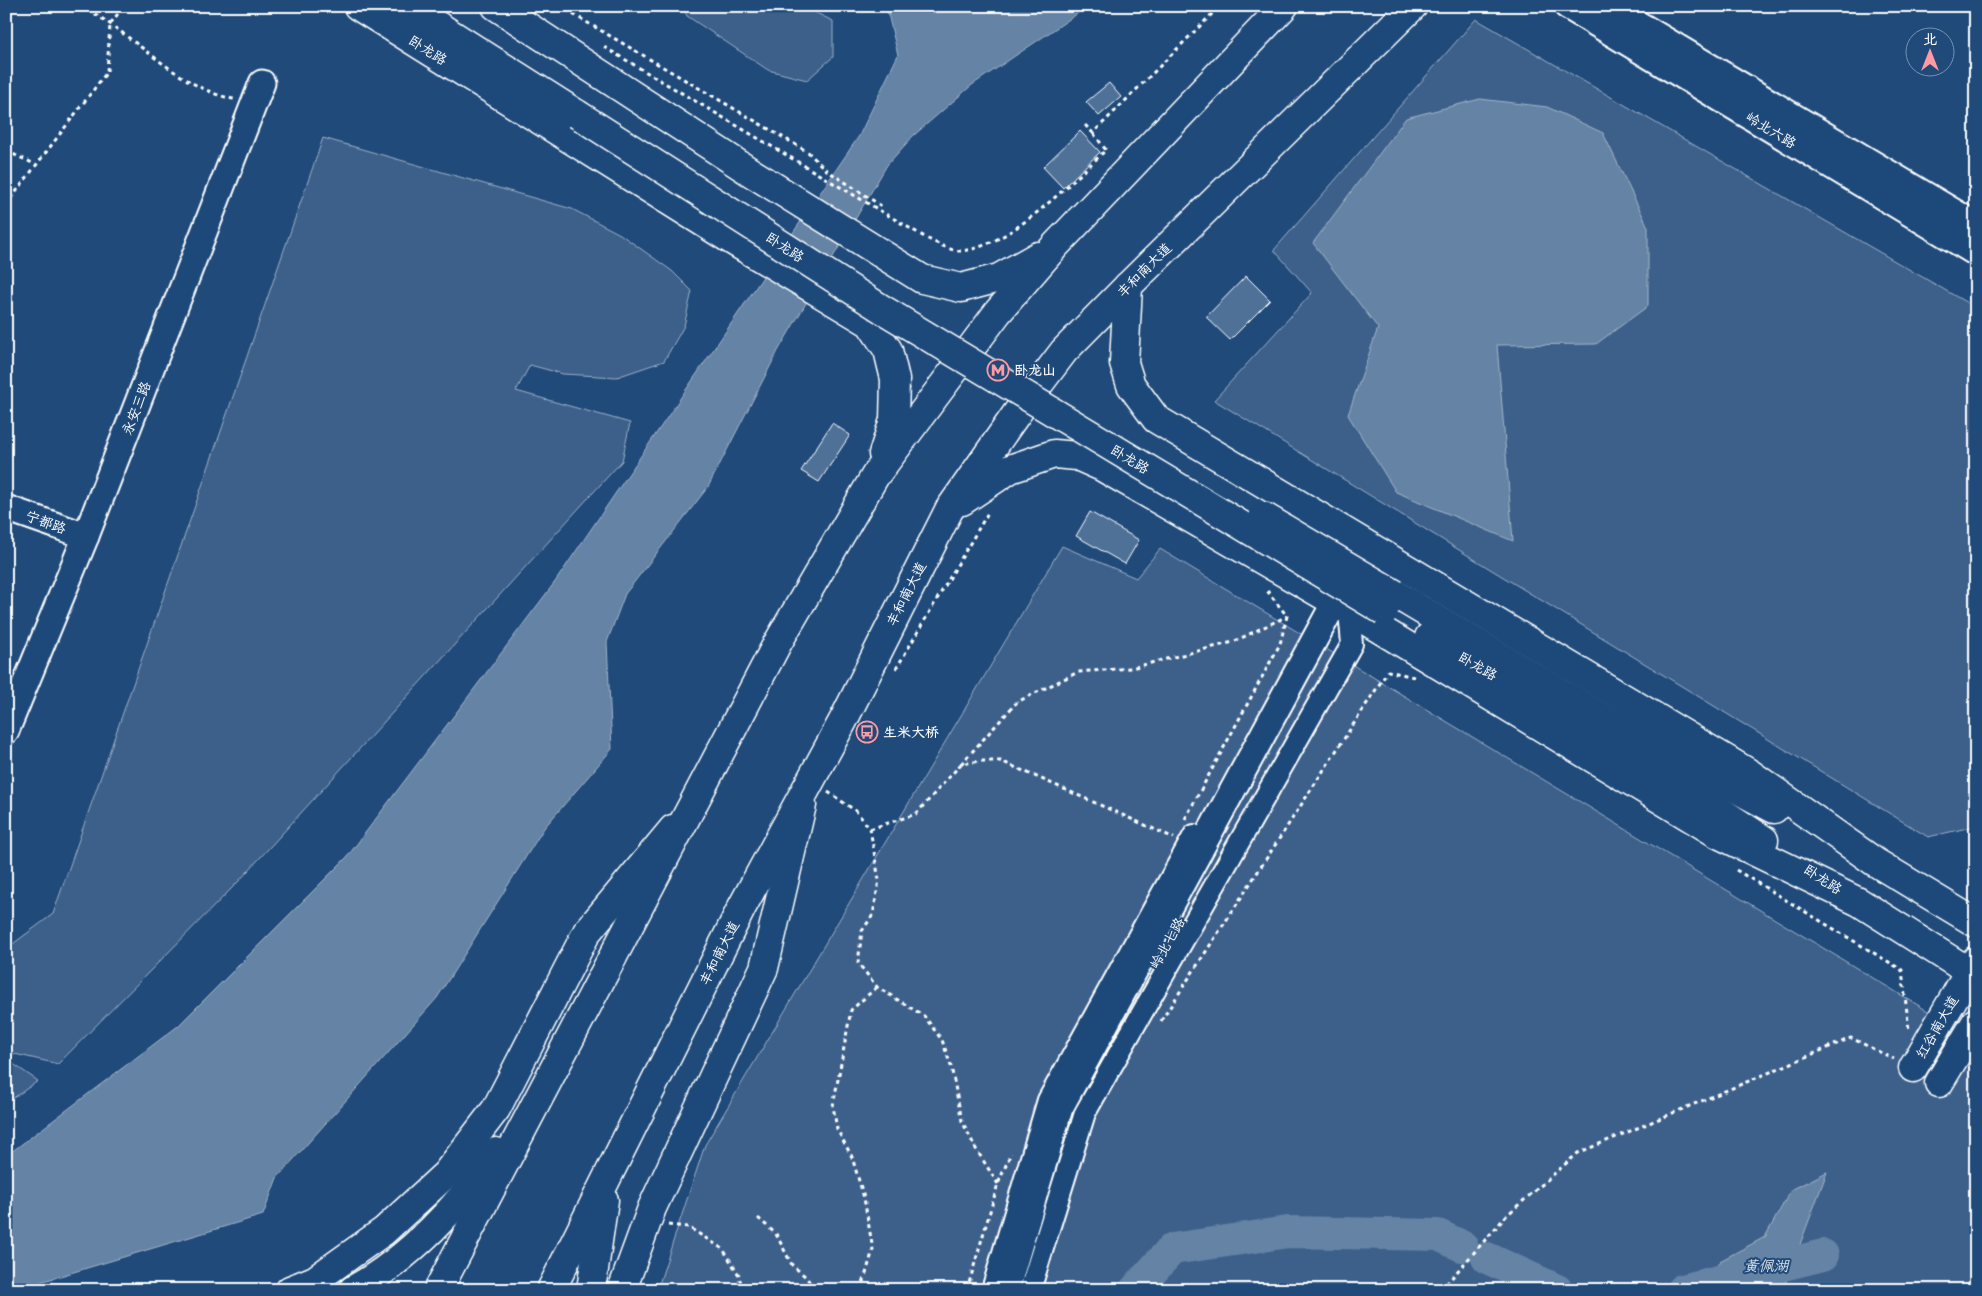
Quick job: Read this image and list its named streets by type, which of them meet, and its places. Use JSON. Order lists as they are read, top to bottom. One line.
{"streets":{"main road":["卧龙路","丰和南大道","红谷南大道"],"street":["岭北六路","永安三路","宁都路","岭北七路"]},"crossings":[["卧龙路","丰和南大道"],["卧龙路","岭北七路"],["卧龙路","红谷南大道"],["永安三路","宁都路"]],"water":["黄佩湖"],"places":{"metro station":["卧龙山"],"bus stop":["生米大桥"]},"north":"top"}
